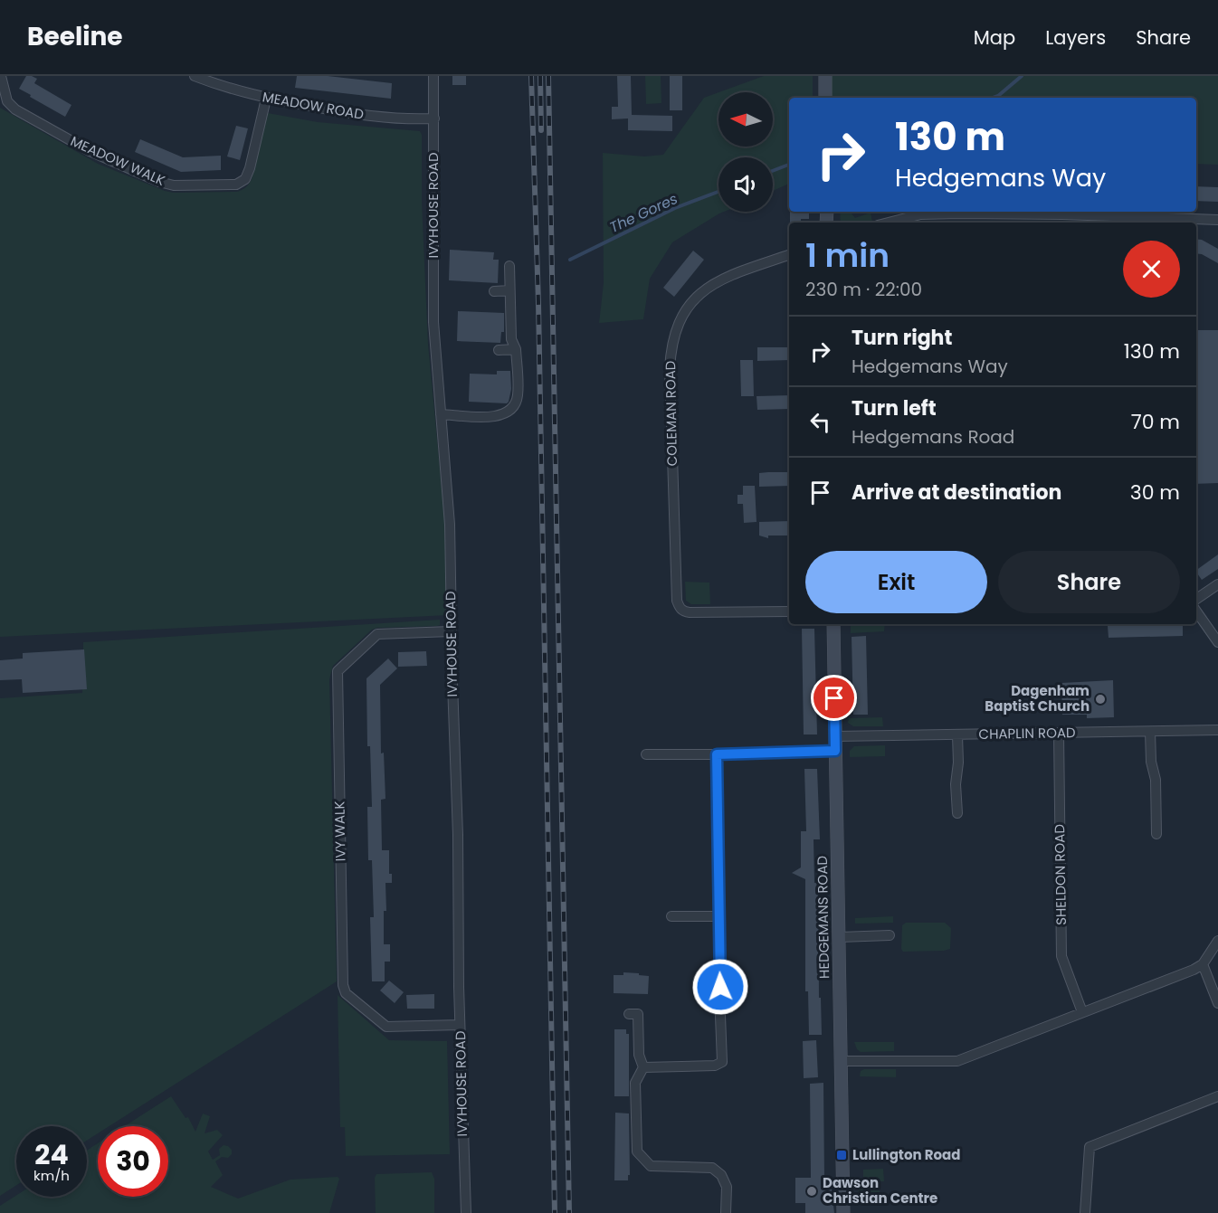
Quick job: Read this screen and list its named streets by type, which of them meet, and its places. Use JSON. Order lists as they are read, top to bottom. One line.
{"streets":{"street":["MEADOW ROAD","MEADOW WALK","IVYHOUSE ROAD","COLEMAN ROAD","CHAPLIN ROAD","IVY WALK","SHELDON ROAD","HEDGEMANS ROAD"]},"crossings":[["MEADOW ROAD","MEADOW WALK"],["MEADOW ROAD","IVYHOUSE ROAD"],["IVYHOUSE ROAD","IVY WALK"],["CHAPLIN ROAD","SHELDON ROAD"],["CHAPLIN ROAD","HEDGEMANS ROAD"]],"water":["The Gores"],"places":{"other":["Dagenham Baptist Church","Dawson Christian Centre"],"transit":["Lullington Road"]},"north":"left","page":{"header":"Beeline","nav":["Map","Layers","Share"],"turn":["130 m","Hedgemans Way"],"heading":["1 min","230 m · 22:00"],"list":[{"name":"Turn right","note":"Hedgemans Way","value":"130 m"},{"name":"Turn left","note":"Hedgemans Road","value":"70 m"},{"name":"Arrive at destination","value":"30 m"}],"buttons":["Exit","Share"],"speed":"24 km/h","limit":"30"}}
